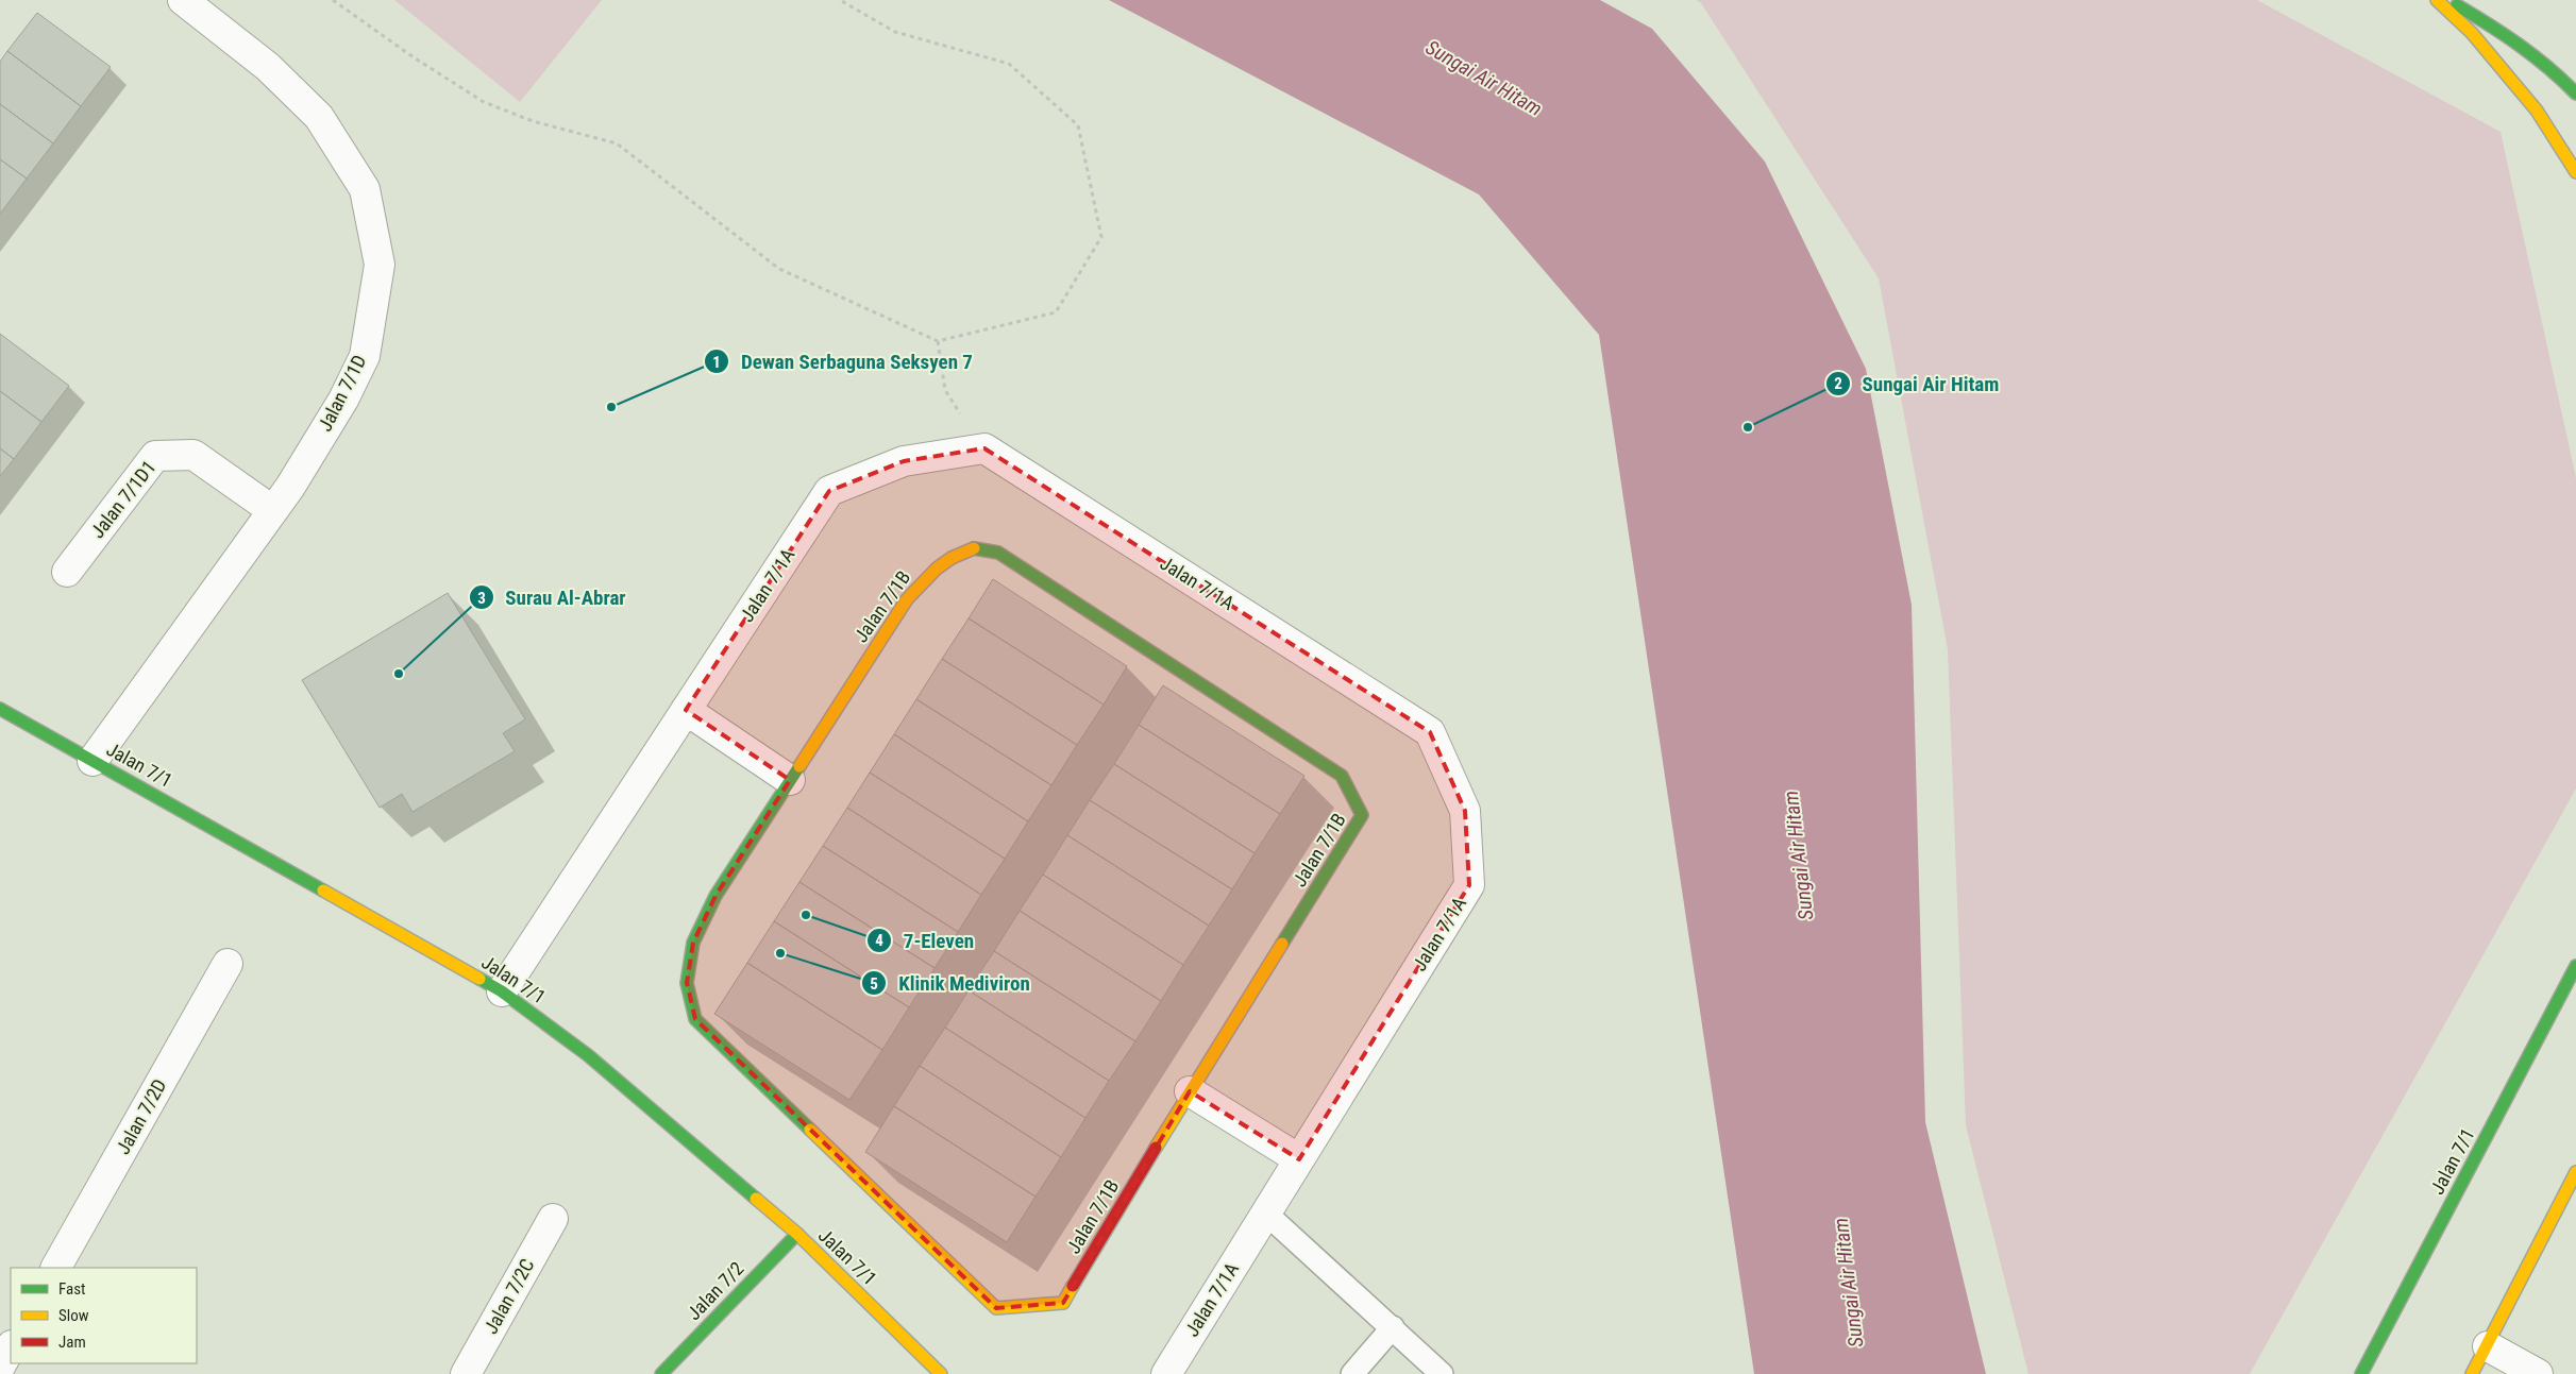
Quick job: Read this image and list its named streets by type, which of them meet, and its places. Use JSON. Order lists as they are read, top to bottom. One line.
{"streets":{"street":["Jalan 7/1D","Jalan 7/1D1","Jalan 7/1A","Jalan 7/1B","Jalan 7/1","Jalan 7/2D","Jalan 7/2","Jalan 7/2C"]},"crossings":[["Jalan 7/1D","Jalan 7/1D1"],["Jalan 7/1D","Jalan 7/1"],["Jalan 7/1A","Jalan 7/1"],["Jalan 7/1","Jalan 7/2"]],"water":["Sungai Air Hitam"],"places":["Dewan Serbaguna Seksyen 7","Sungai Air Hitam","Surau Al-Abrar","7-Eleven","Klinik Mediviron"],"legend":["Fast","Slow","Jam"]}
